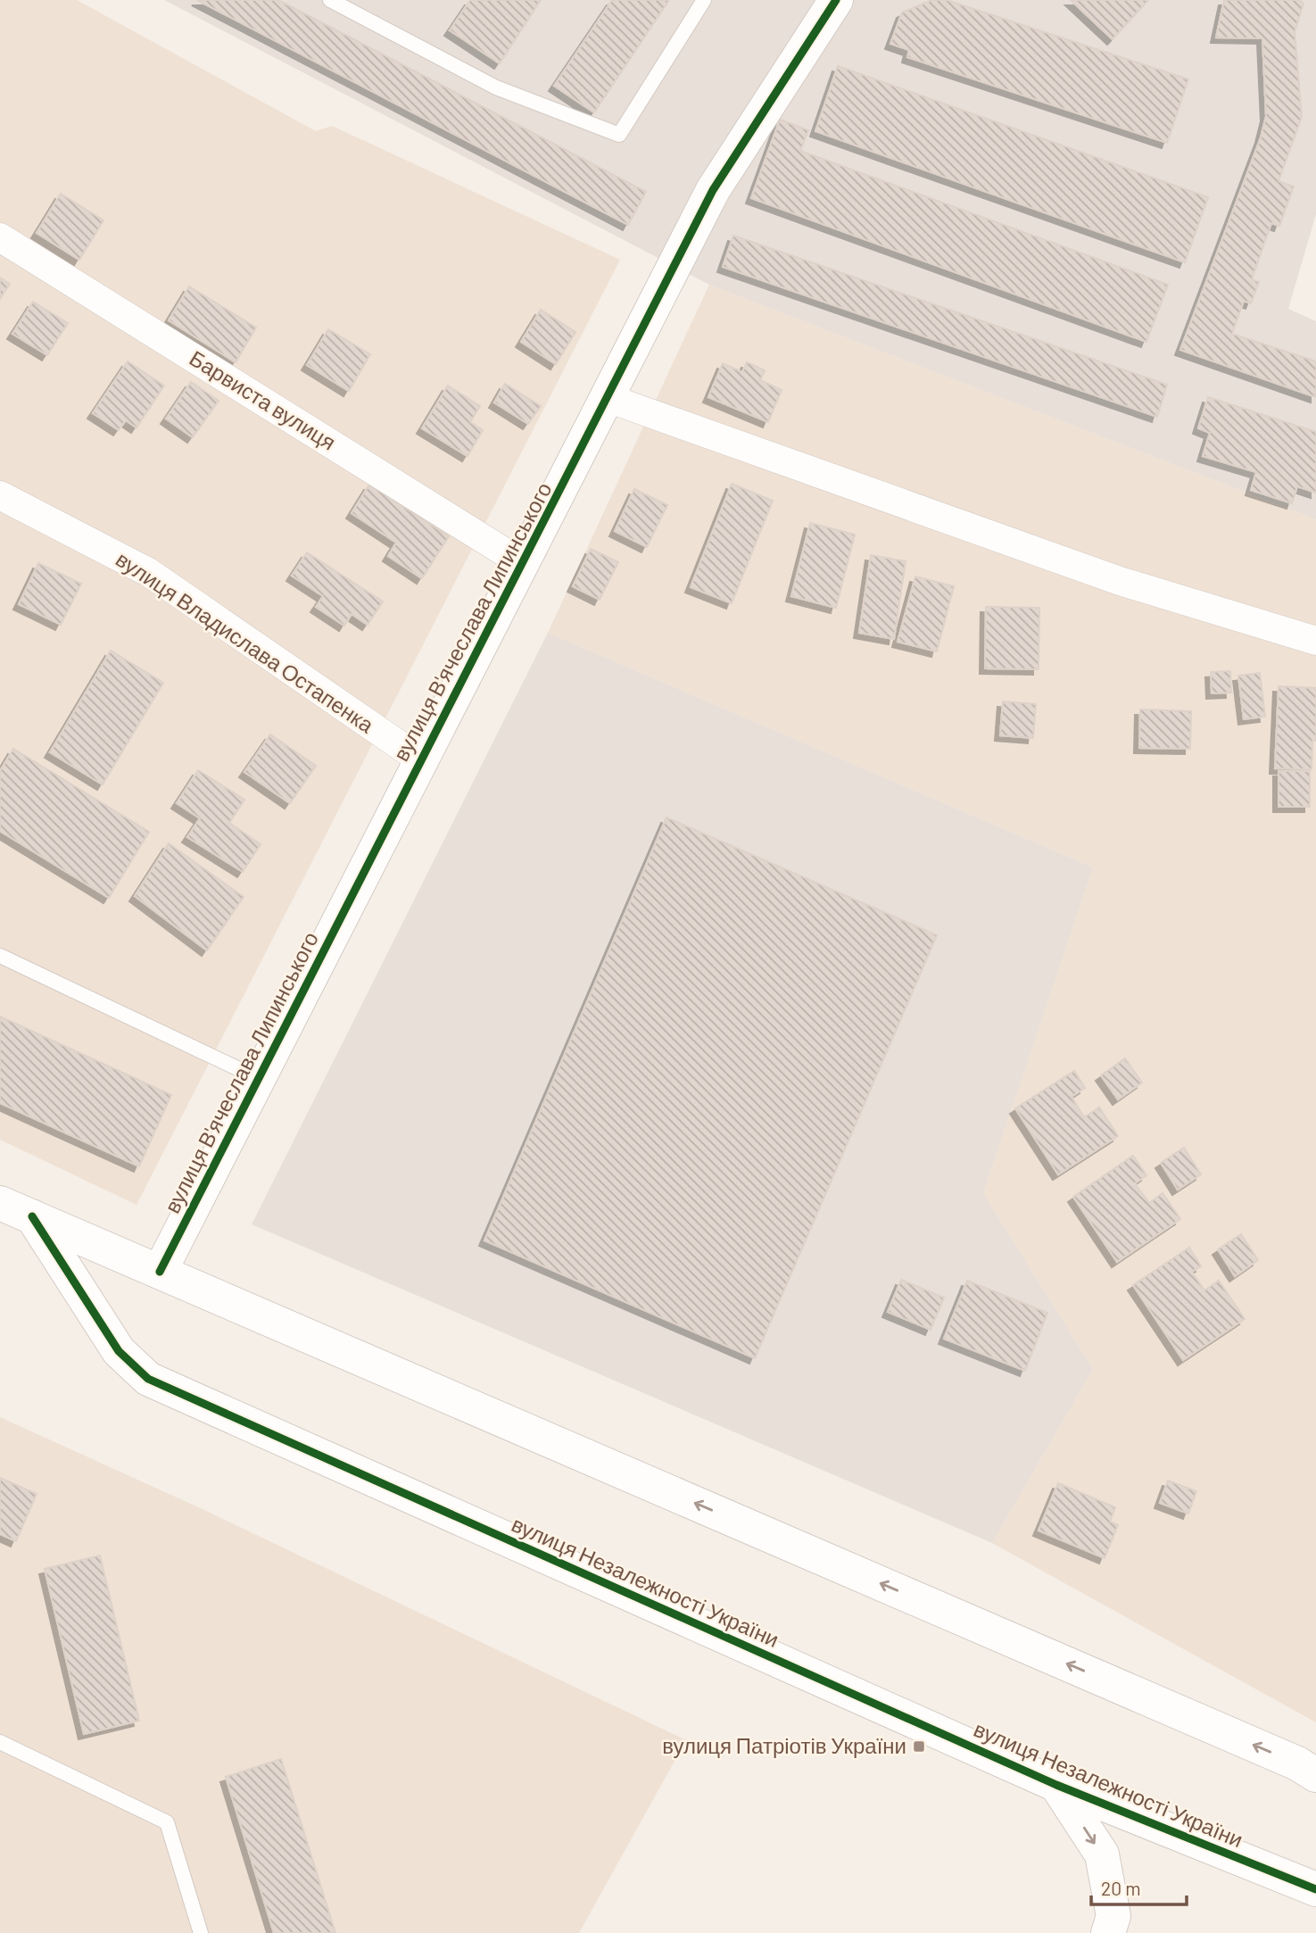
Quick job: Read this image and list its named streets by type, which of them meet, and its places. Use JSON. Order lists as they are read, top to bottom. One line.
{"streets":{"street":["Барвиста вулиця","вулиця В'ячеслава Липинського","вулиця Владислава Остапенка","вулиця Незалежності України"]},"crossings":[["Барвиста вулиця","вулиця В'ячеслава Липинського"],["вулиця В'ячеслава Липинського","вулиця Владислава Остапенка"]],"places":{"transit":["вулиця Патріотів України"]},"scale_bar":"20 m"}
